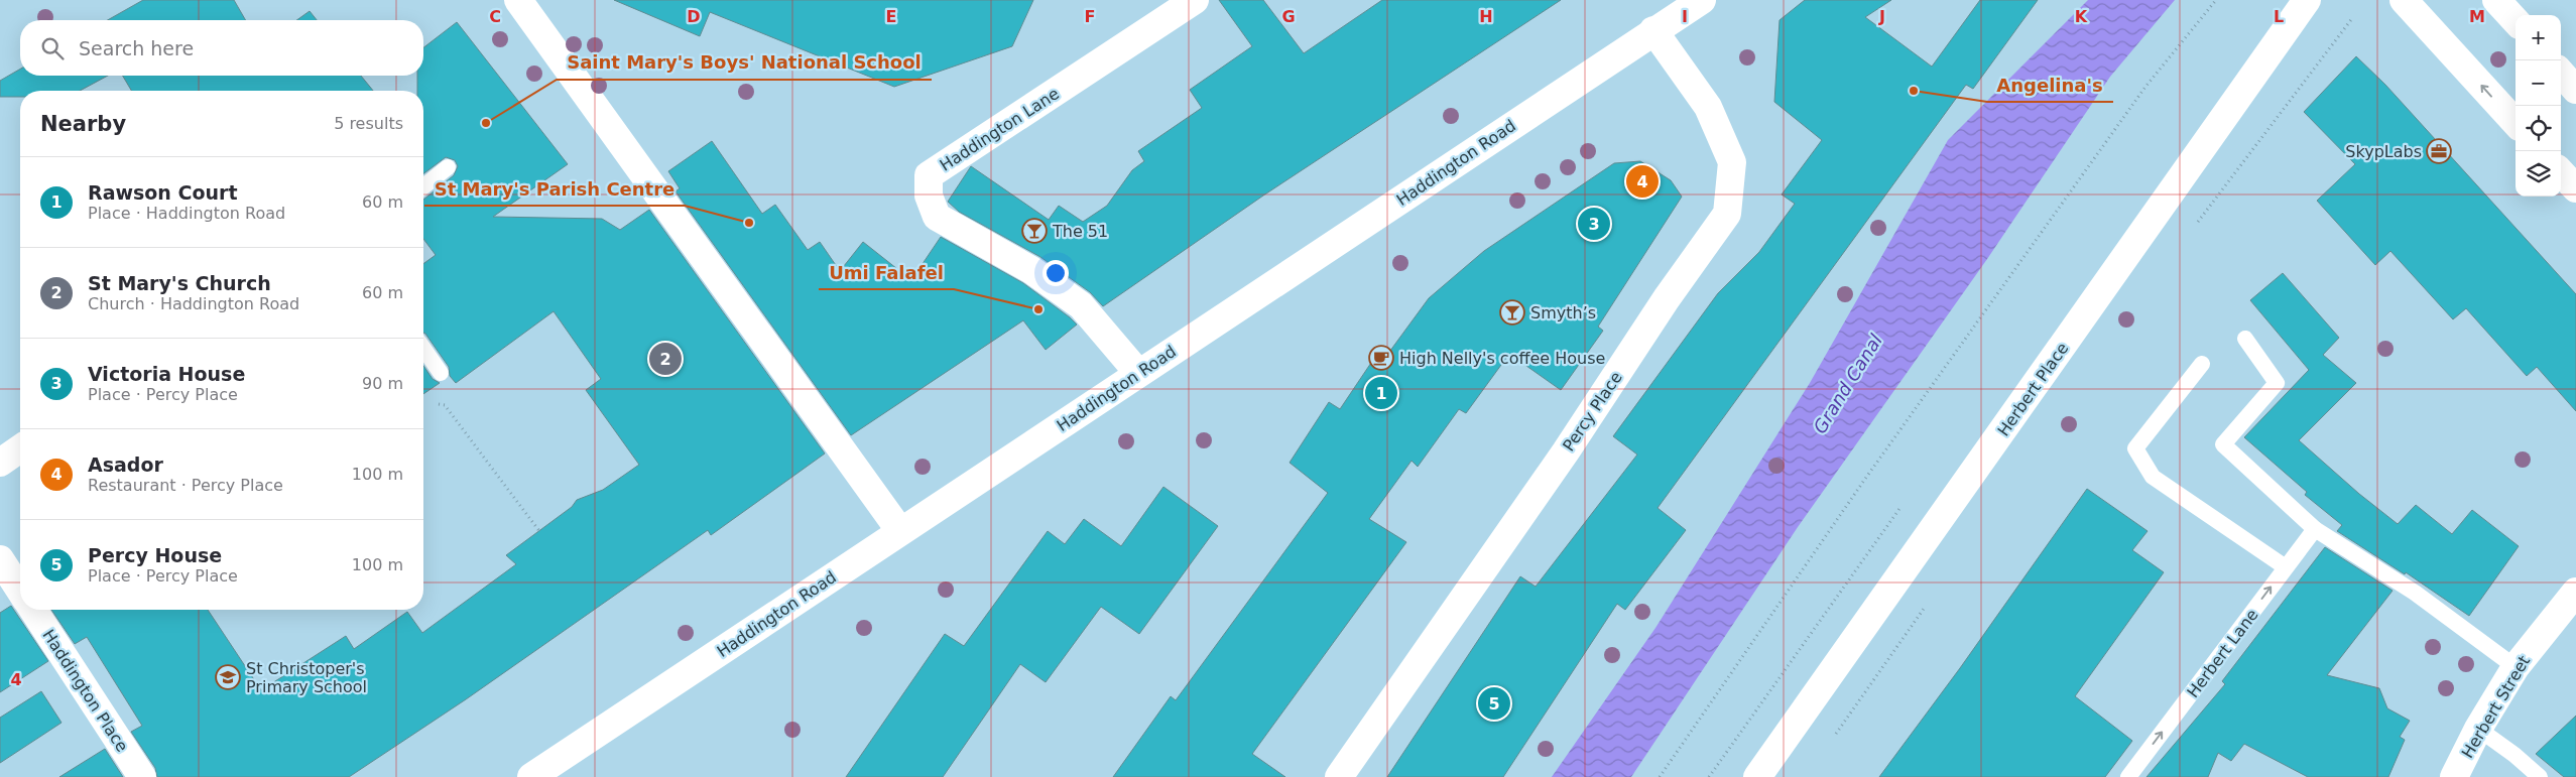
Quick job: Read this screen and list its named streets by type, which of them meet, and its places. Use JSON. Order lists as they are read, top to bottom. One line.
{"streets":{"street":["Haddington Lane","Haddington Road","Herbert Place","Percy Place","Haddington Place","Herbert Street"],"lane":["Herbert Lane"]},"crossings":[["Haddington Lane","Haddington Road"],["Haddington Road","Percy Place"]],"one_way":["Herbert Lane"],"water":["Grand Canal"],"places":{"other":["Angelina's","Saint Mary's Boys' National School","St Mary's Parish Centre","Umi Falafel"],"office":["SkypLabs"],"bar":["The 51","Smyth’s"],"cafe":["High Nelly's coffee House"],"school or university":["St Christoper's Primary School"]},"page":{"map_buttons":["+","−"],"search":"Search here","heading":["Nearby","5 results"],"list":[{"mark":"1","name":"Rawson Court","note":"Place · Haddington Road","value":"60 m"},{"mark":"2","name":"St Mary's Church","note":"Church · Haddington Road","value":"60 m"},{"mark":"3","name":"Victoria House","note":"Place · Percy Place","value":"90 m"},{"mark":"4","name":"Asador","note":"Restaurant · Percy Place","value":"100 m"},{"mark":"5","name":"Percy House","note":"Place · Percy Place","value":"100 m"}],"pins":["4","3","2","1","5"]},"grid":{"columns":["C","D","E","F","G","H","I","J","K","L","M"],"rows":["4"]}}
